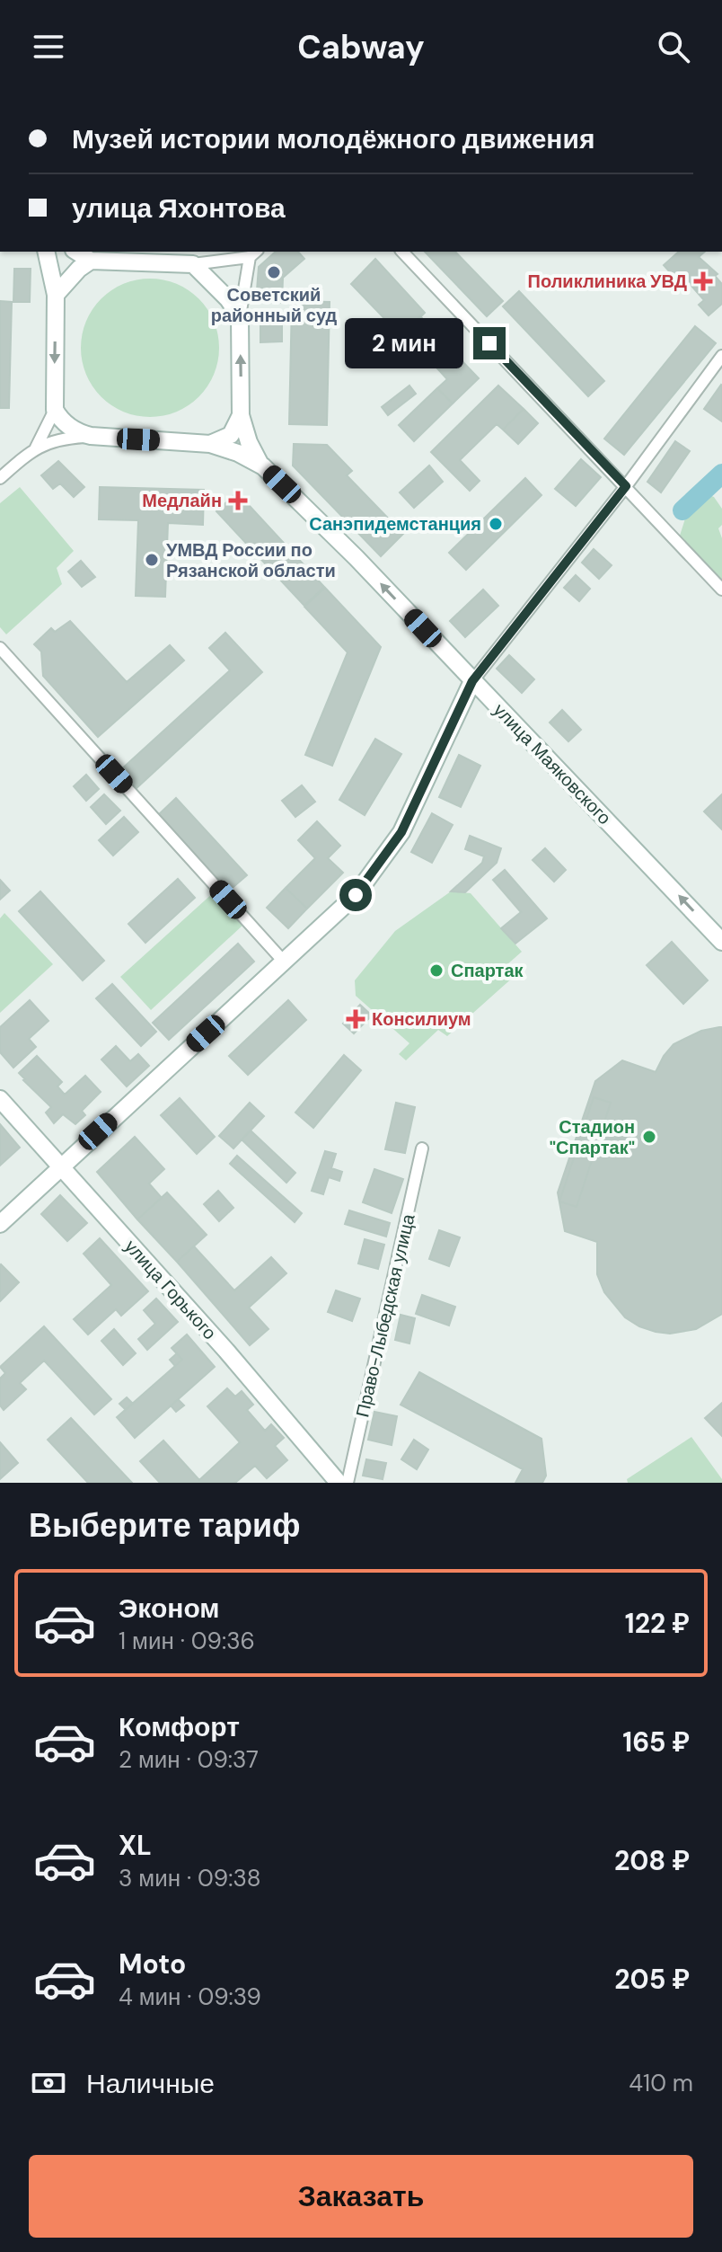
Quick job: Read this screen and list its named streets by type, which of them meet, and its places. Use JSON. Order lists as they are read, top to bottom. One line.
{"streets":{"street":["улица Маяковского","улица Горького","Право-Лыбедская улица"]},"one_way":["улица Маяковского"],"places":{"other":["Советский районный суд","Санэпидемстанция","УМВД России по Рязанской области","Спартак","Стадион \"Спартак\""],"health":["Поликлиника УВД","Медлайн","Консилиум"]},"page":{"header":"Cabway","banner":["Музей истории молодёжного движения","улица Яхонтова"],"bubble":"2 мин","heading":"Выберите тариф","list":[{"name":"Эконом","note":"1 мин · 09:36","value":"122 ₽"},{"name":"Комфорт","note":"2 мин · 09:37","value":"165 ₽"},{"name":"XL","note":"3 мин · 09:38","value":"208 ₽"},{"name":"Moto","note":"4 мин · 09:39","value":"205 ₽"}],"pay":["Наличные","410 m"],"buttons":"Заказать"}}
